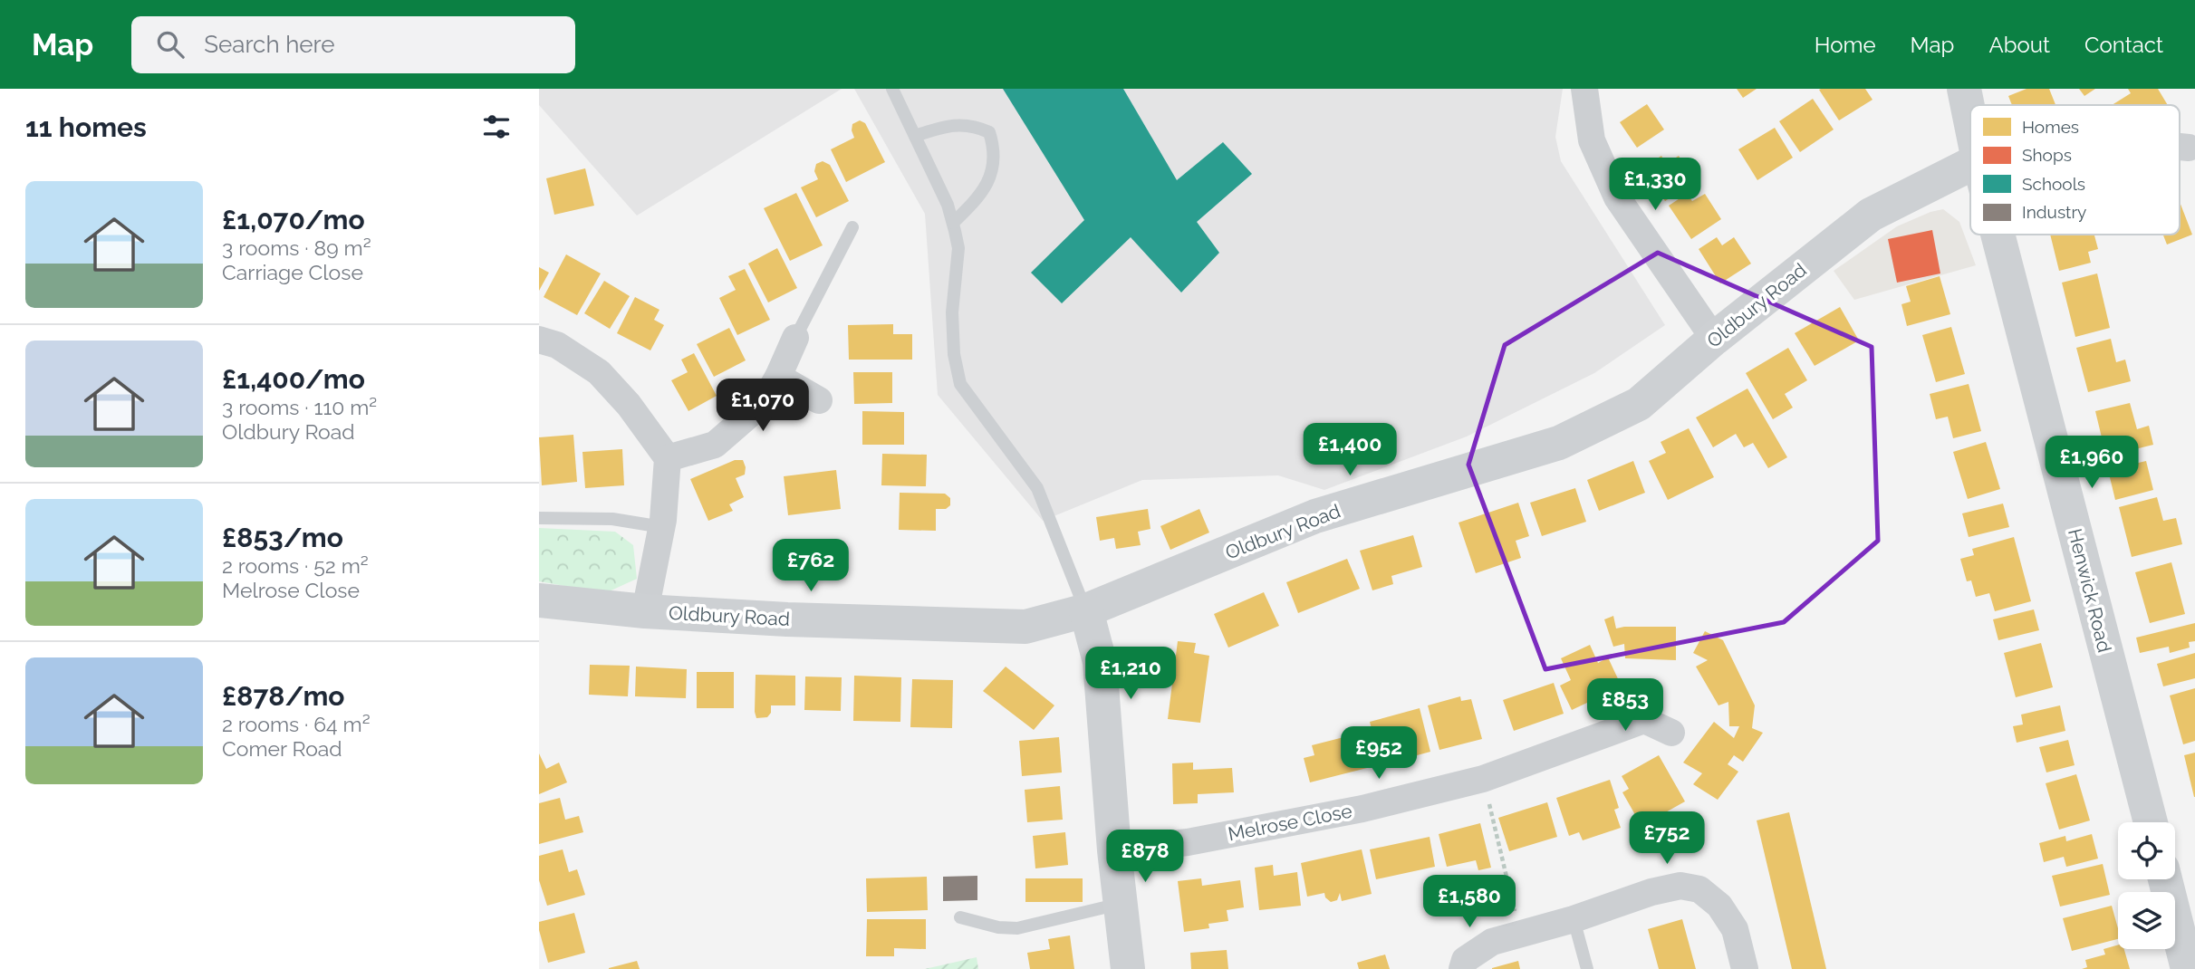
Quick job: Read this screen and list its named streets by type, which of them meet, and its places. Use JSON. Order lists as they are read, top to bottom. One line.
{"streets":{"street":["Oldbury Road","Henwick Road","Melrose Close"]},"legend":["Homes","Shops","Schools","Industry"],"page":{"header":"Map","search":"Search here","nav":["Home","Map","About","Contact"],"heading":"11 homes","price":["£1,330","£1,070","£1,400","£1,960","£762","£1,210","£853","£952","£752","£878","£1,580"],"list":[{"name":"£1,070/mo","note":"3 rooms · 89 m² · Carriage Close"},{"name":"£1,400/mo","note":"3 rooms · 110 m² · Oldbury Road"},{"name":"£853/mo","note":"2 rooms · 52 m² · Melrose Close"},{"name":"£878/mo","note":"2 rooms · 64 m² · Comer Road"}]}}
